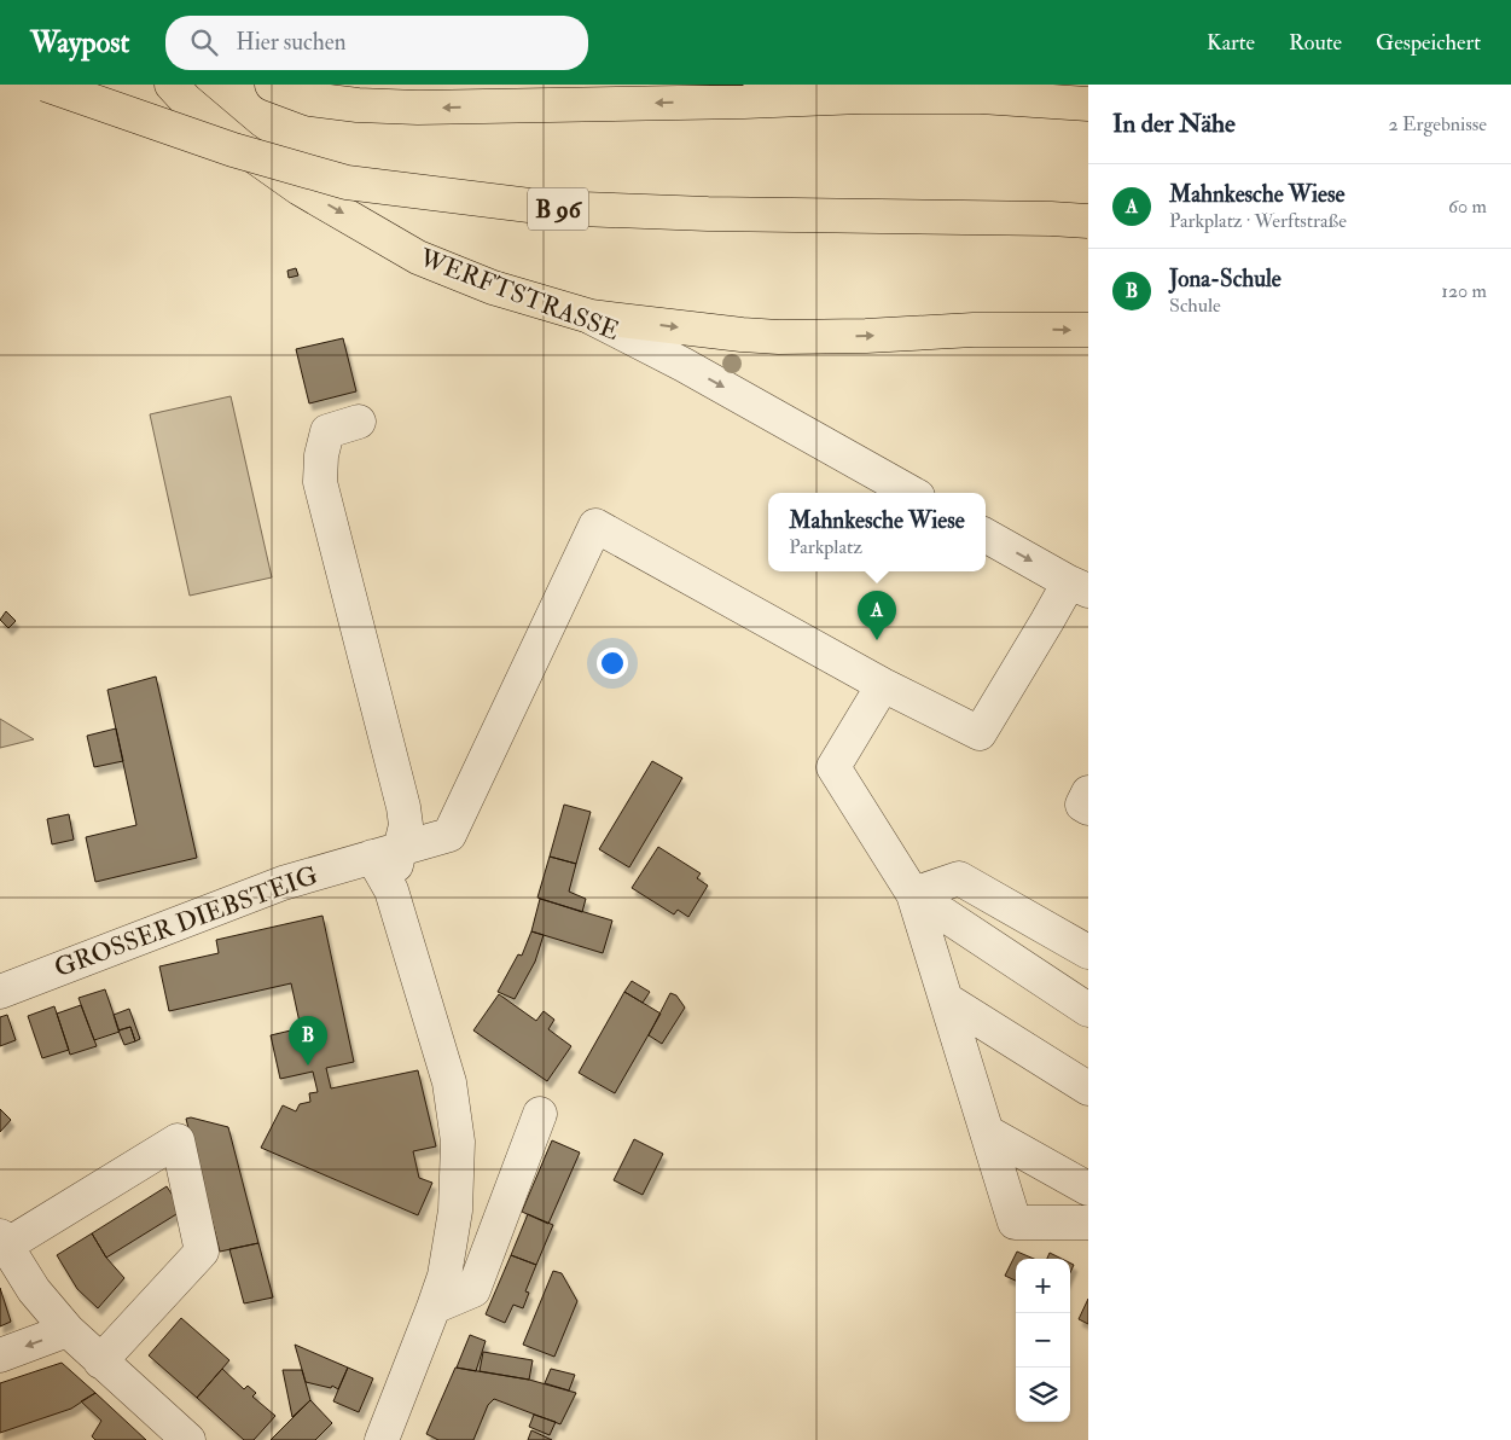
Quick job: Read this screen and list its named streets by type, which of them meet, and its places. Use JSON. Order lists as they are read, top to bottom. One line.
{"streets":{"main road":["B 96","WERFTSTRASSE"],"street":["GROSSER DIEBSTEIG"]},"page":{"header":"Waypost","search":"Hier suchen","nav":["Karte","Route","Gespeichert"],"heading":["In der Nähe","2 Ergebnisse"],"list":[{"mark":"A","name":"Mahnkesche Wiese","note":"Parkplatz · Werftstraße","value":"60 m"},{"mark":"B","name":"Jona-Schule","note":"Schule","value":"120 m"}],"popup":["Mahnkesche Wiese","Parkplatz"],"pins":["A","B"],"map_buttons":["+","−"]}}
